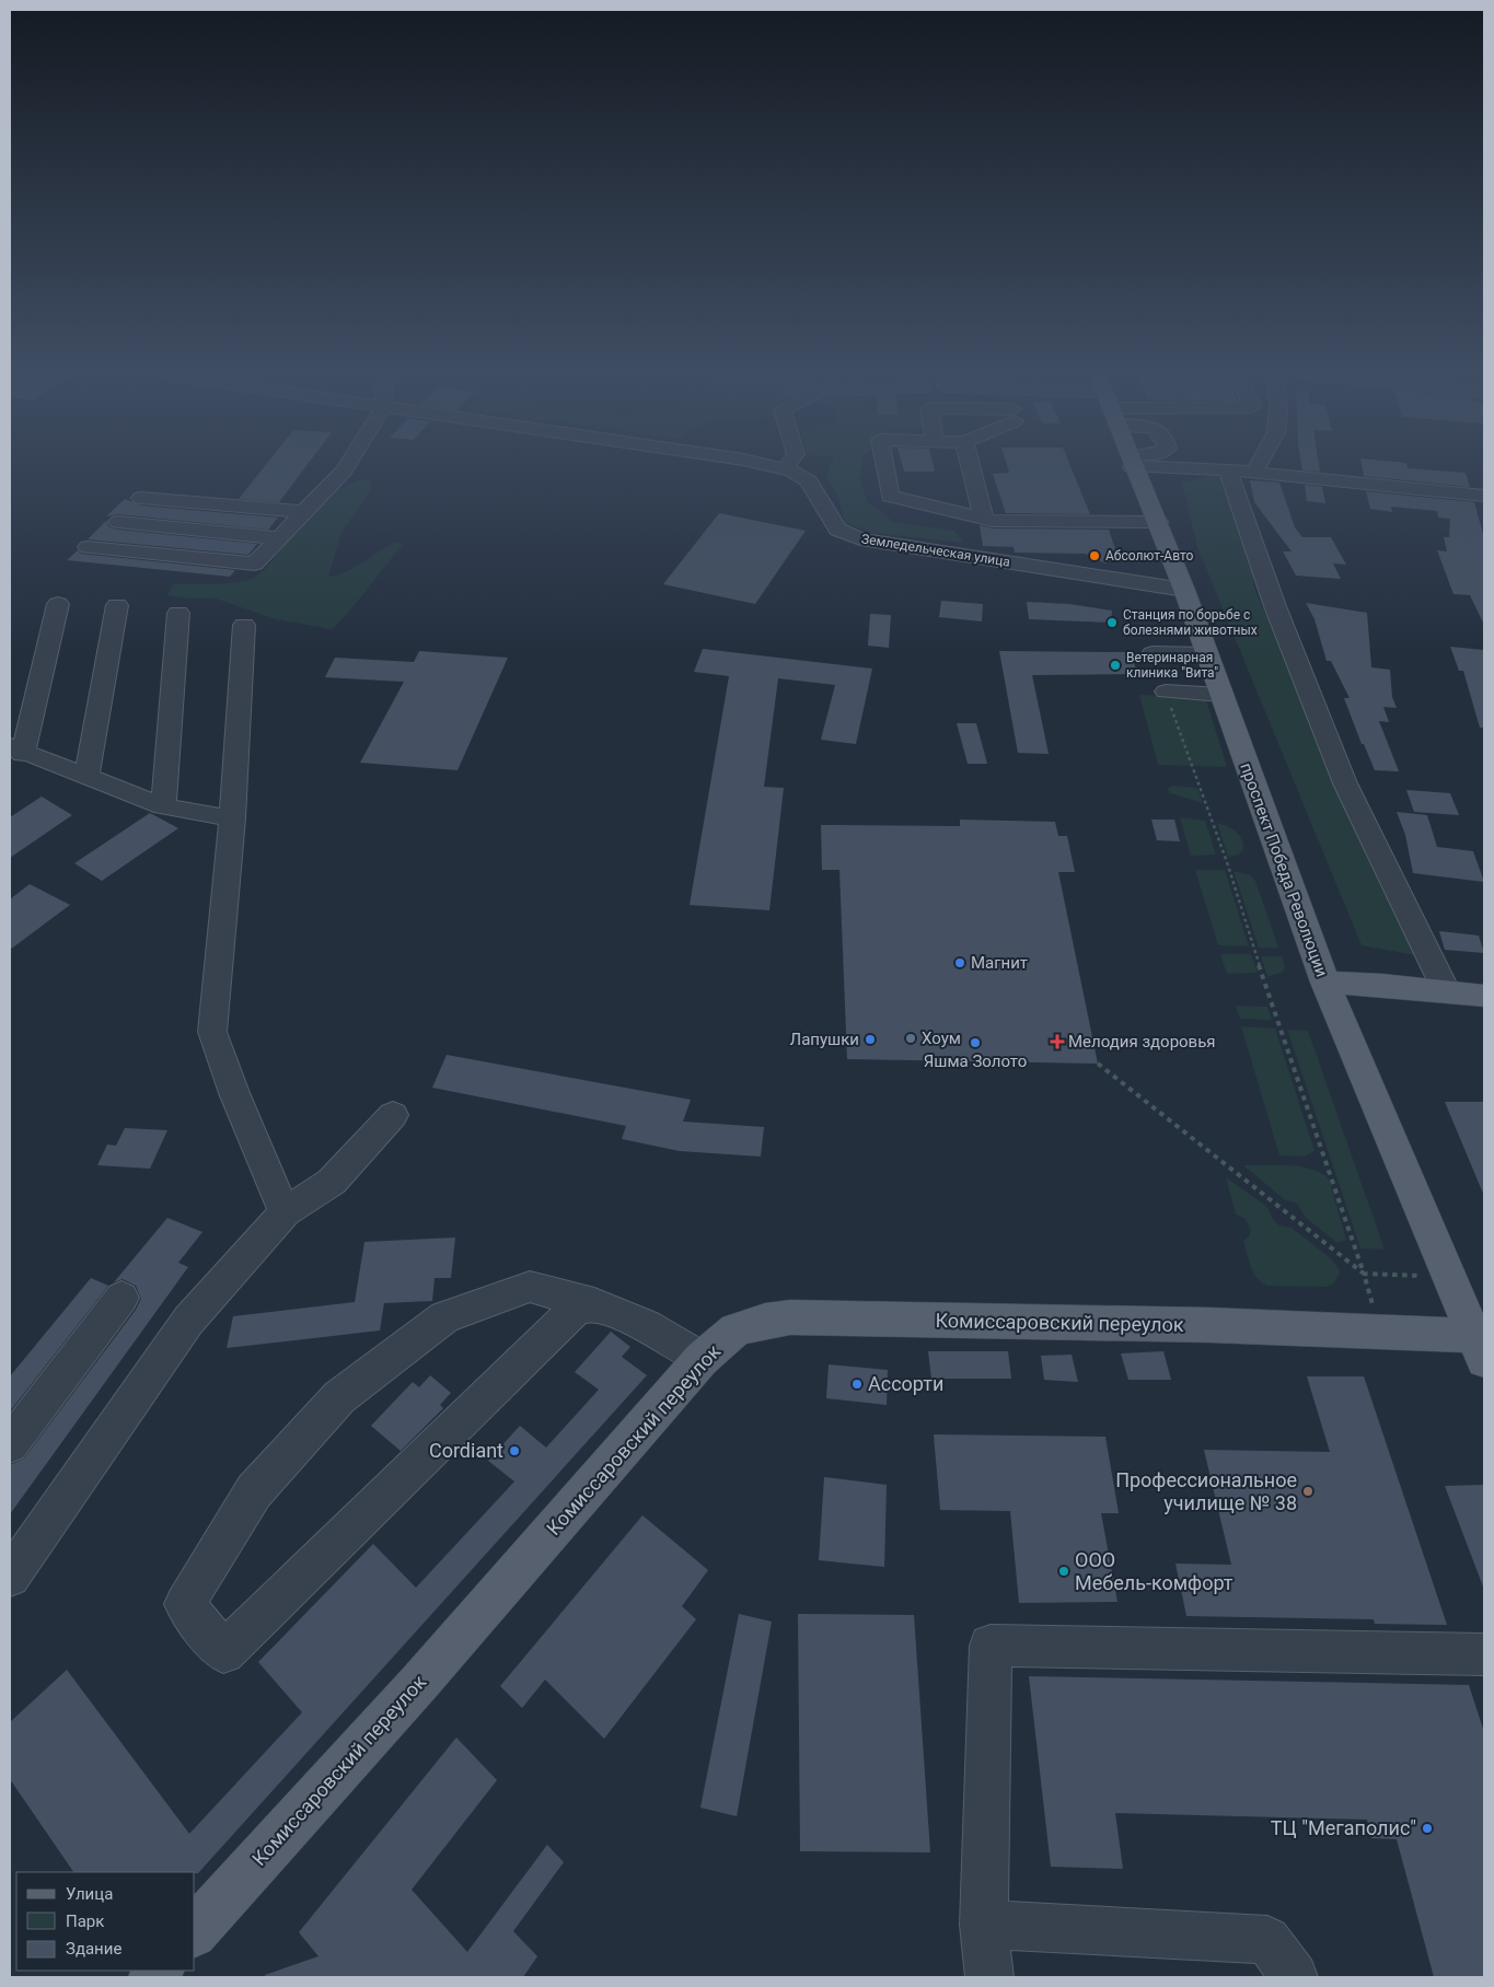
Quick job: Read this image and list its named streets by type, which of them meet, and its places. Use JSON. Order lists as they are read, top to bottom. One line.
{"streets":{"main road":["проспект Победа Революции","Комиссаровский переулок"],"street":["Земледельческая улица"]},"crossings":[["Земледельческая улица","проспект Победа Революции"],["проспект Победа Революции","Комиссаровский переулок"]],"places":{"other":["Абсолют-Авто","Станция по борьбе с болезнями животных","Ветеринарная клиника \"Вита\"","Магнит","Хоум","Лапушки","Яшма Золото","Ассорти","Cordiant","Профессиональное училище № 38","ООО Мебель-комфорт","ТЦ \"Мегаполис\""],"health":["Мелодия здоровья"]},"legend":["Улица","Парк","Здание"]}
